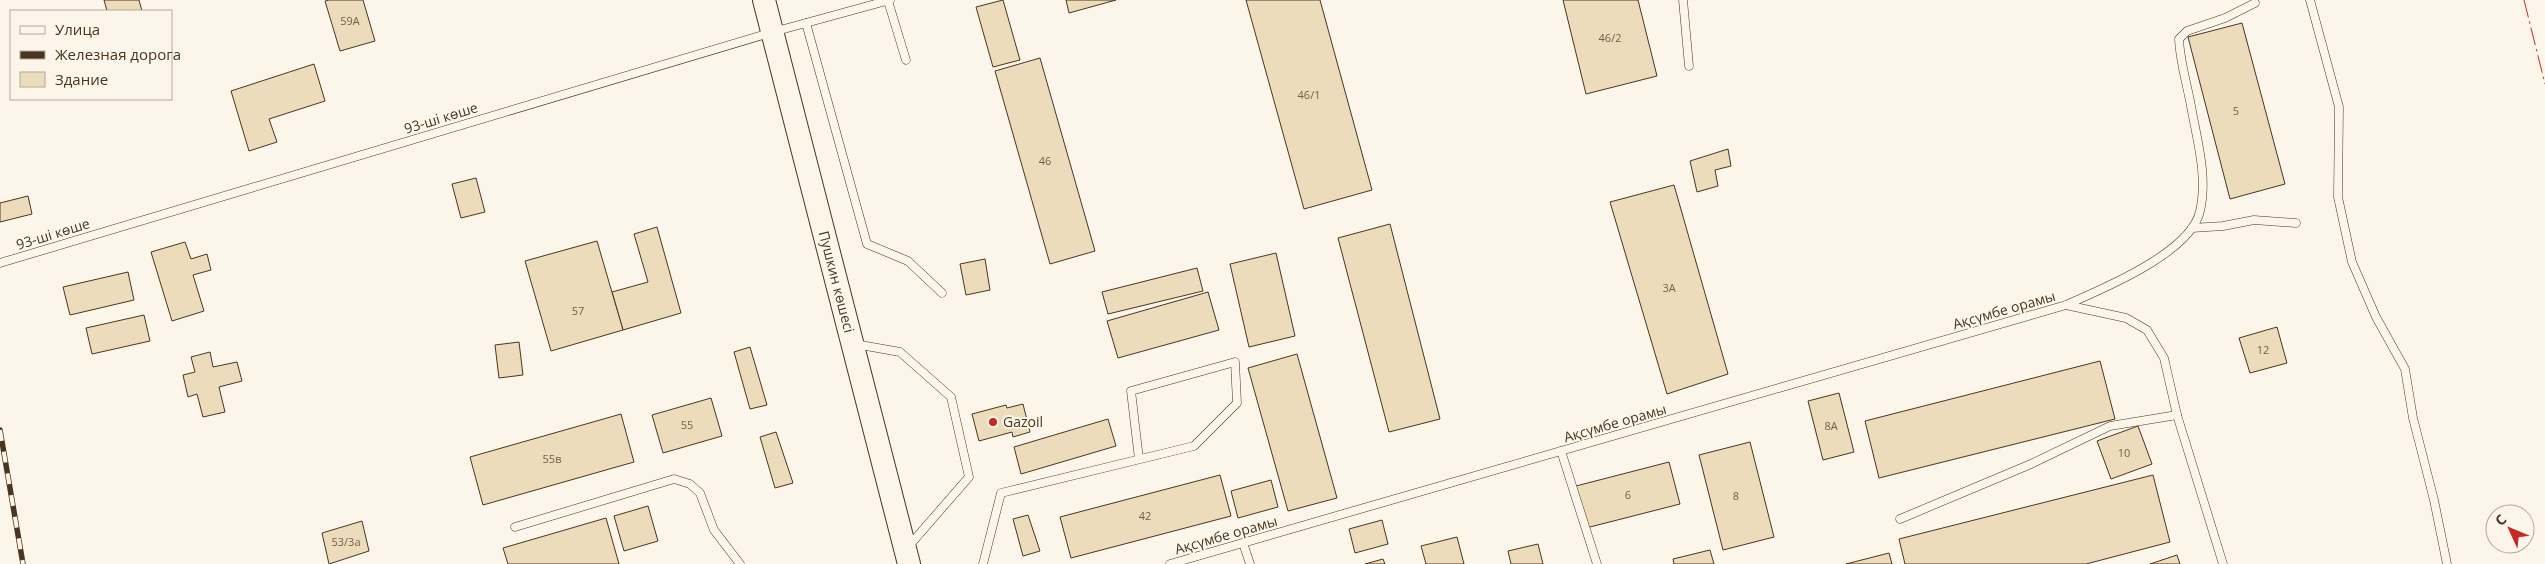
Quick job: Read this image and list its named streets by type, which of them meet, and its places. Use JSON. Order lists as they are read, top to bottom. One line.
{"streets":{"main road":["Пушкин көшесі"],"lane":["93-ші көше","Ақсүмбе орамы"]},"crossings":[["93-ші көше","Пушкин көшесі"]],"places":["Gazoil"],"house_numbers":["59А","46/2","46/1","5","46","3А","57","12","55","8А","10","55в","6","8","42","53/3а"],"legend":["Улица","Железная дорога","Здание"],"north":"top left"}
